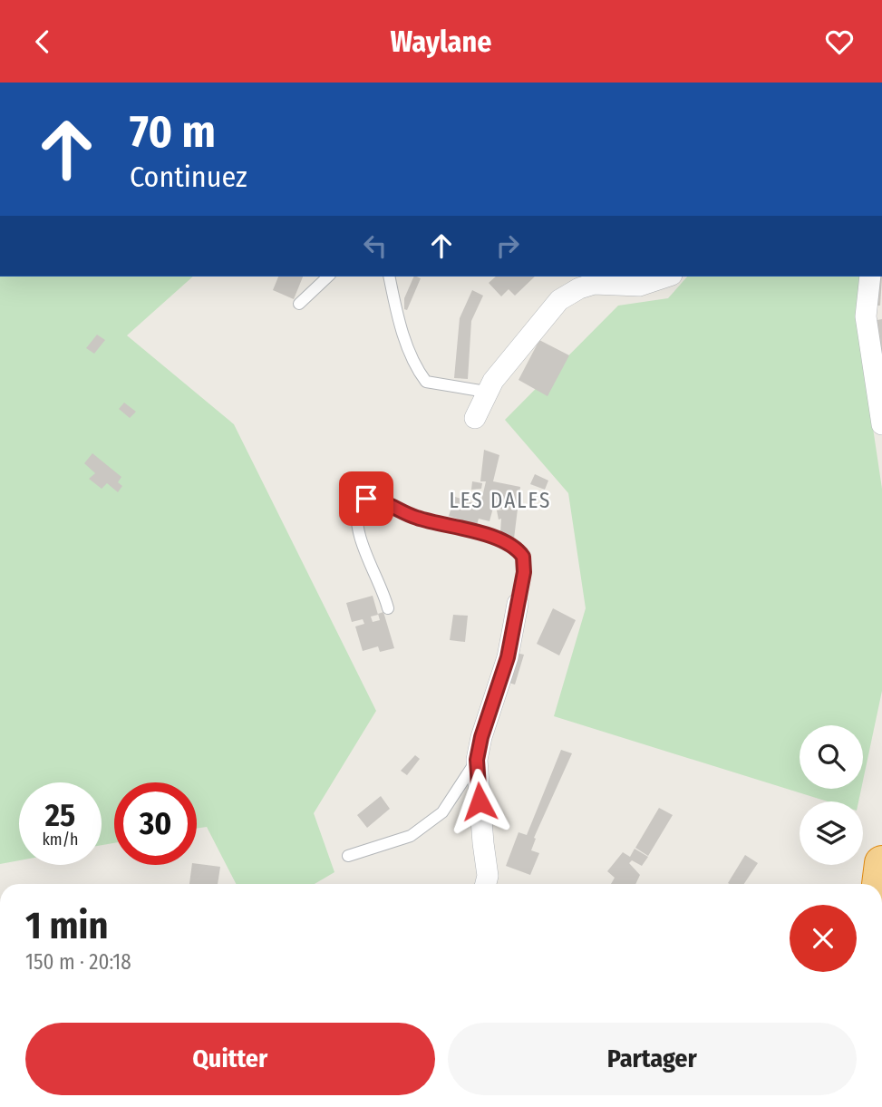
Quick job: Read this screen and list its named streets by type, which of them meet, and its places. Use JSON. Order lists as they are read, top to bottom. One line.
{"districts":["LES DALES"],"page":{"header":"Waylane","turn":["70 m","Continuez"],"speed":"25 km/h","limit":"30","heading":["1 min","150 m · 20:18"],"buttons":["Quitter","Partager"]}}
